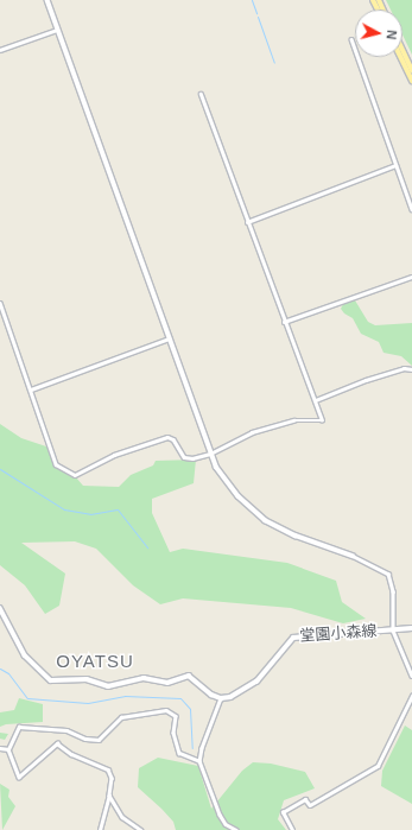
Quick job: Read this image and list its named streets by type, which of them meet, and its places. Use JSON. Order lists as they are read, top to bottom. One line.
{"streets":{"street":["堂園小森線"]},"districts":["OYATSU"],"north":"right"}
